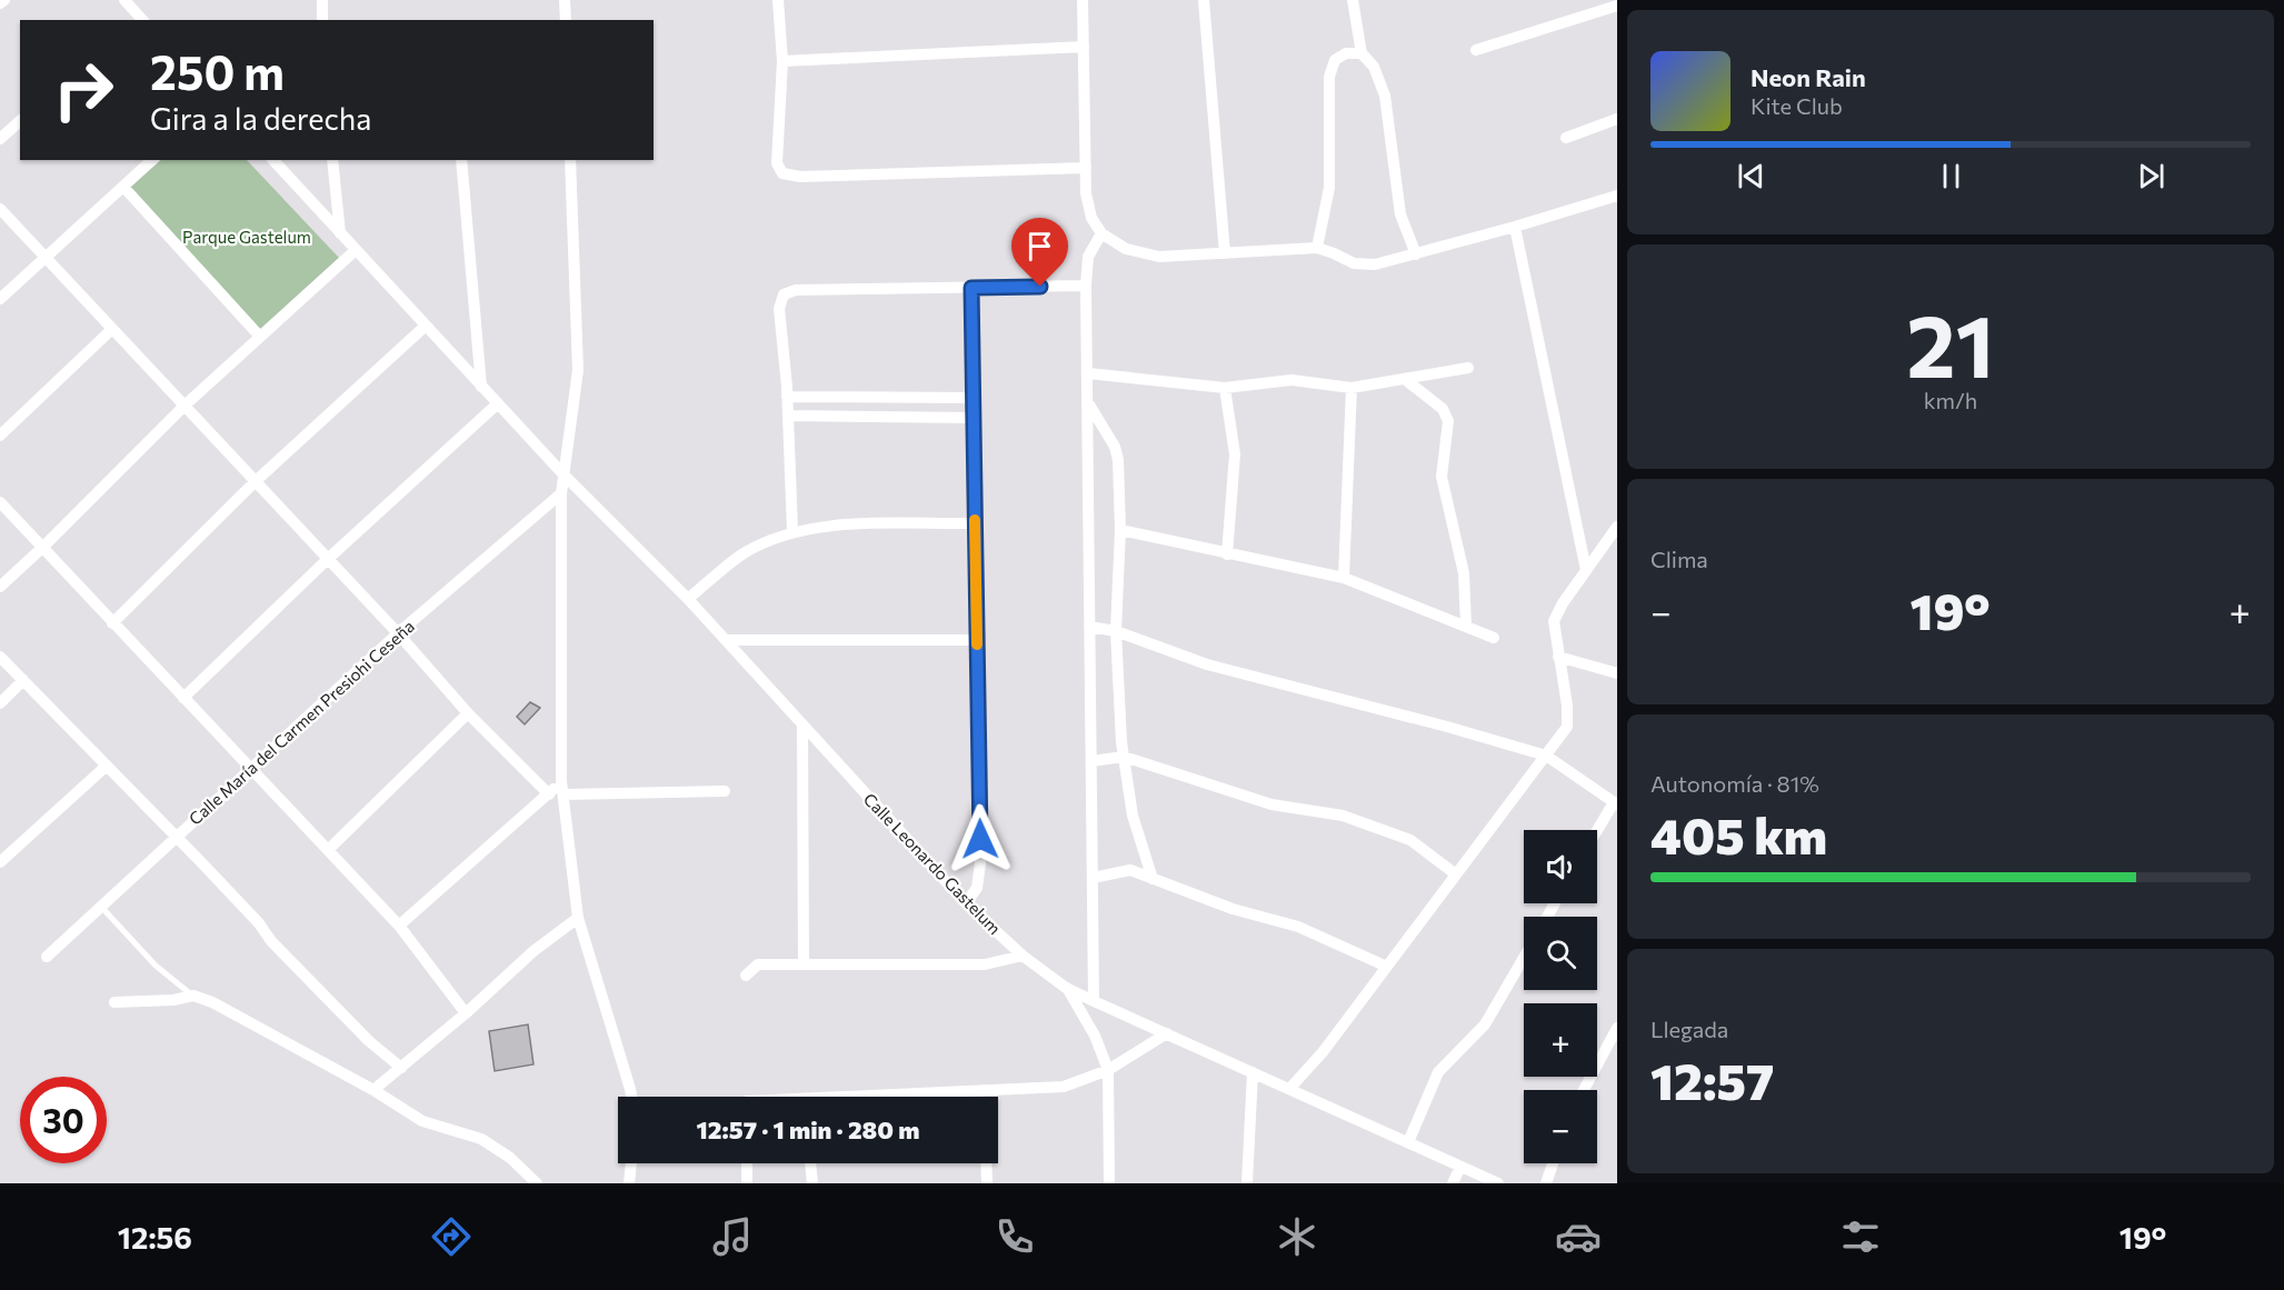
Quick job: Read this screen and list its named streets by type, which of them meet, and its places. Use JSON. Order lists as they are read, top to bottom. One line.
{"streets":{"street":["Calle María del Carmen Presiohi Ceseña","Calle Leonardo Gastelum"]},"parks":["Parque Gastelum"],"page":{"turn":["250 m","Gira a la derecha"],"song":["Neon Rain","Kite Club"],"tile":[["21","km/h"],"Clima",["Autonomía · 81%","405 km"],["Llegada","12:57"]],"heat":["−","19°","+"],"map_buttons":["+","−"],"limit":"30","trip":"12:57 · 1 min · 280 m","tabs":["12:56","19°"]}}
